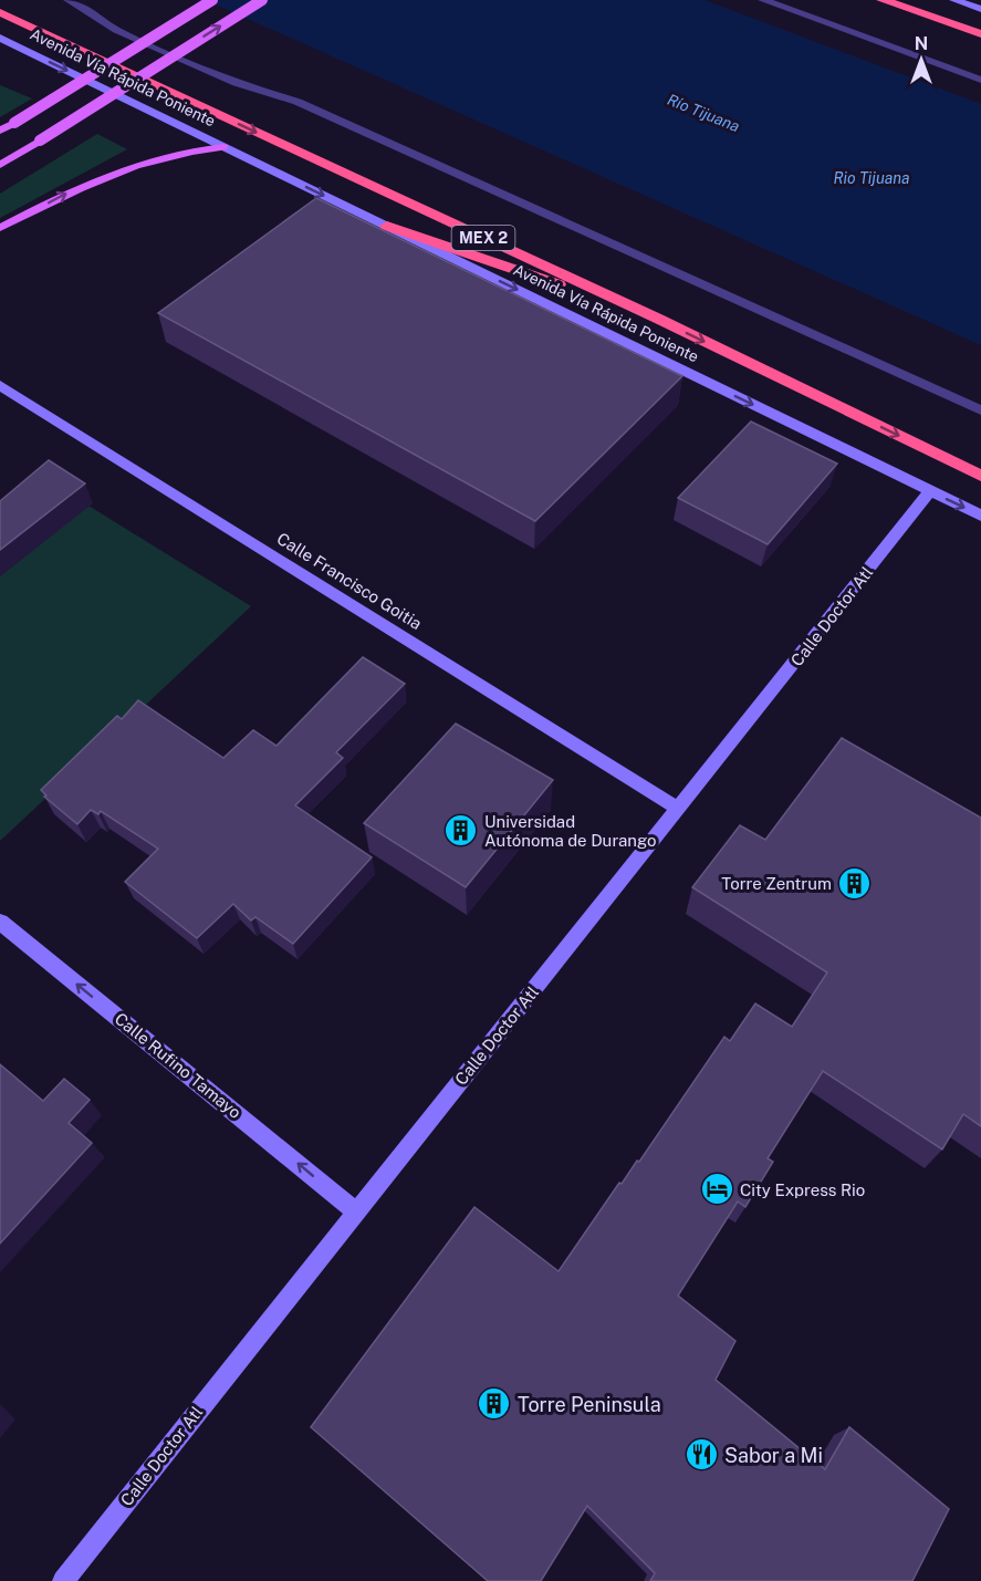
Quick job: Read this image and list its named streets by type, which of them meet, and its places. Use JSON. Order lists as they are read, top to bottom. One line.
{"streets":{"highway":["Avenida Vía Rápida Poniente","MEX 2"],"street":["Calle Francisco Goitia","Calle Doctor Atl","Calle Rufino Tamayo"]},"crossings":[["Avenida Vía Rápida Poniente","Calle Doctor Atl"],["Calle Francisco Goitia","Calle Doctor Atl"],["Calle Doctor Atl","Calle Rufino Tamayo"]],"one_way":["Avenida Vía Rápida Poniente","Calle Rufino Tamayo"],"water":["Río Tijuana","Rio Tijuana"],"places":{"building":["Universidad Autónoma de Durango","Torre Zentrum","Torre Peninsula"],"hotel":["City Express Rio"],"restaurant":["Sabor a Mi"]},"north":"top"}
